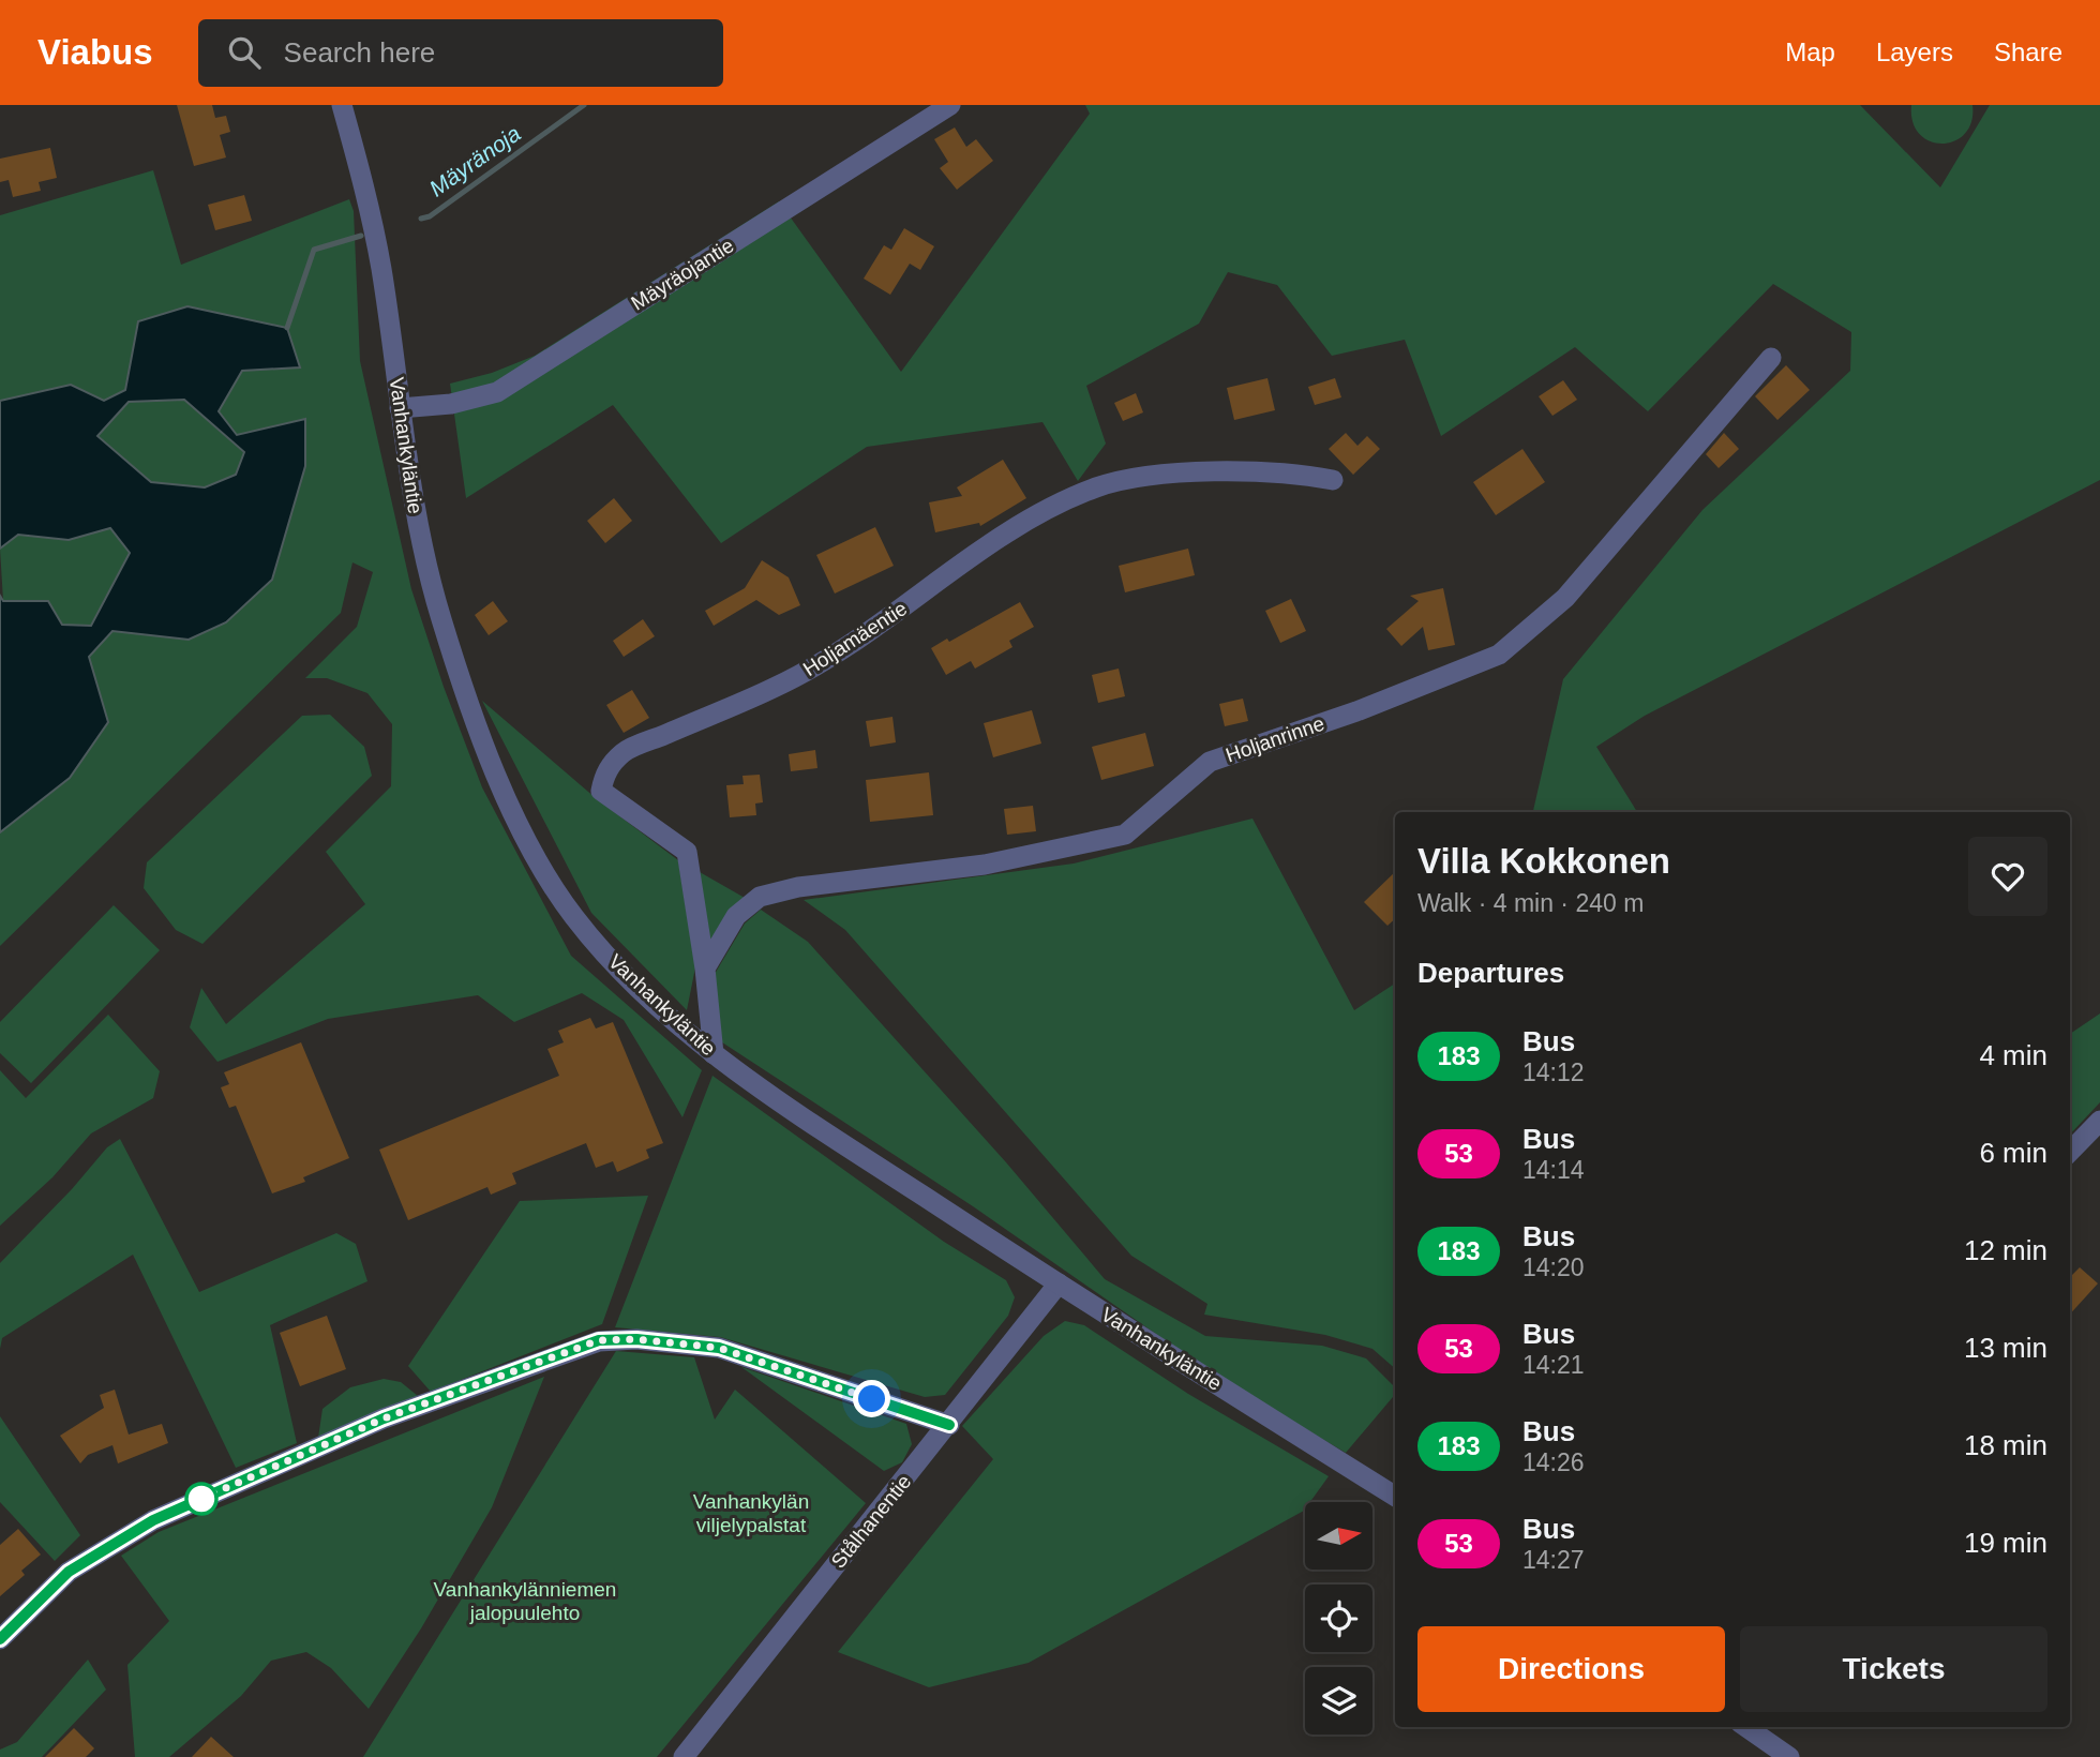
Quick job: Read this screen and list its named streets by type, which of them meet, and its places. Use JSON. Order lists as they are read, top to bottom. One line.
{"streets":{"street":["Mäyräojantie","Vanhankyläntie","Holjamäentie","Holjanrinne","Stålhanentie"]},"crossings":[["Mäyräojantie","Vanhankyläntie"],["Vanhankyläntie","Holjamäentie"],["Vanhankyläntie","Stålhanentie"],["Holjamäentie","Holjanrinne"]],"water":["Mäyränoja"],"parks":["Vanhankylän viljelypalstat","Vanhankylänniemen jalopuulehto"],"lines":["bus line 183"],"north":"right","page":{"header":"Viabus","search":"Search here","nav":["Map","Layers","Share"],"heading":[["Villa Kokkonen","Walk · 4 min · 240 m"],"Departures"],"list":[{"mark":"183","name":"Bus","note":"14:12","value":"4 min"},{"mark":"53","name":"Bus","note":"14:14","value":"6 min"},{"mark":"183","name":"Bus","note":"14:20","value":"12 min"},{"mark":"53","name":"Bus","note":"14:21","value":"13 min"},{"mark":"183","name":"Bus","note":"14:26","value":"18 min"},{"mark":"53","name":"Bus","note":"14:27","value":"19 min"}],"buttons":["Directions","Tickets"]}}
